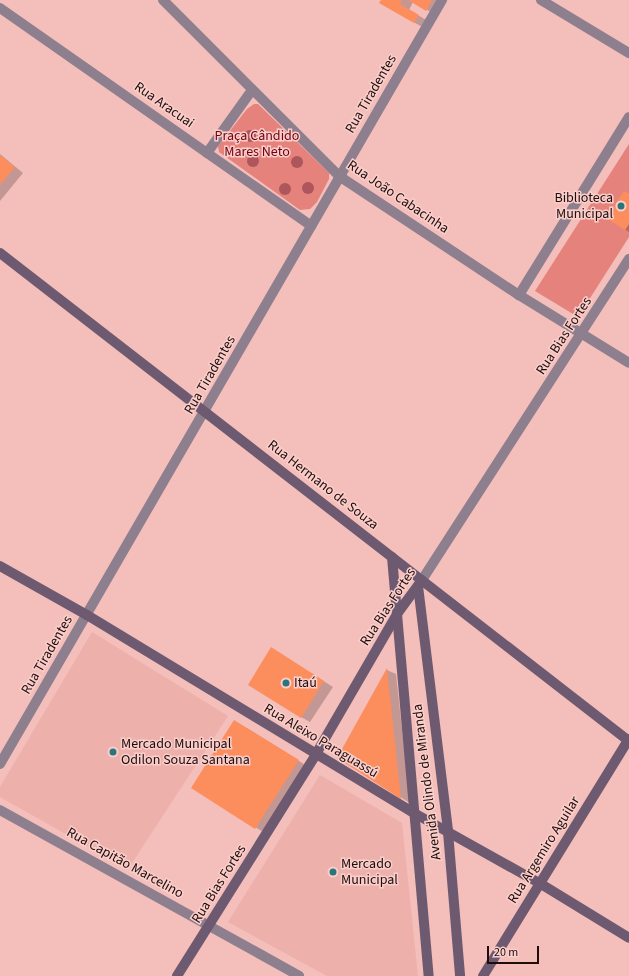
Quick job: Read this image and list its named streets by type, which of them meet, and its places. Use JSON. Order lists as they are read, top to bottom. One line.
{"streets":{"main road":["Rua Bias Fortes","Rua Hermano de Souza","Rua Aleixo Paraguassú","Avenida Olindo de Miranda","Rua Argemiro Aguilar"],"street":["Rua Tiradentes","Rua Aracuai","Rua João Cabacinha","Rua Capitão Marcelino"]},"crossings":[["Rua Tiradentes","Rua Aracuai"],["Rua Tiradentes","Rua João Cabacinha"],["Rua Tiradentes","Rua Hermano de Souza"],["Rua Tiradentes","Rua Aleixo Paraguassú"],["Rua João Cabacinha","Rua Bias Fortes"],["Rua Bias Fortes","Rua Hermano de Souza"],["Rua Bias Fortes","Rua Aleixo Paraguassú"],["Rua Bias Fortes","Avenida Olindo de Miranda"],["Rua Bias Fortes","Rua Capitão Marcelino"],["Rua Hermano de Souza","Avenida Olindo de Miranda"],["Rua Hermano de Souza","Rua Argemiro Aguilar"],["Rua Aleixo Paraguassú","Avenida Olindo de Miranda"],["Rua Aleixo Paraguassú","Rua Argemiro Aguilar"]],"parks":["Praça Cândido Mares Neto"],"places":["Biblioteca Municipal","Itaú","Mercado Municipal Odilon Souza Santana","Mercado Municipal"],"scale_bar":"20 m"}
